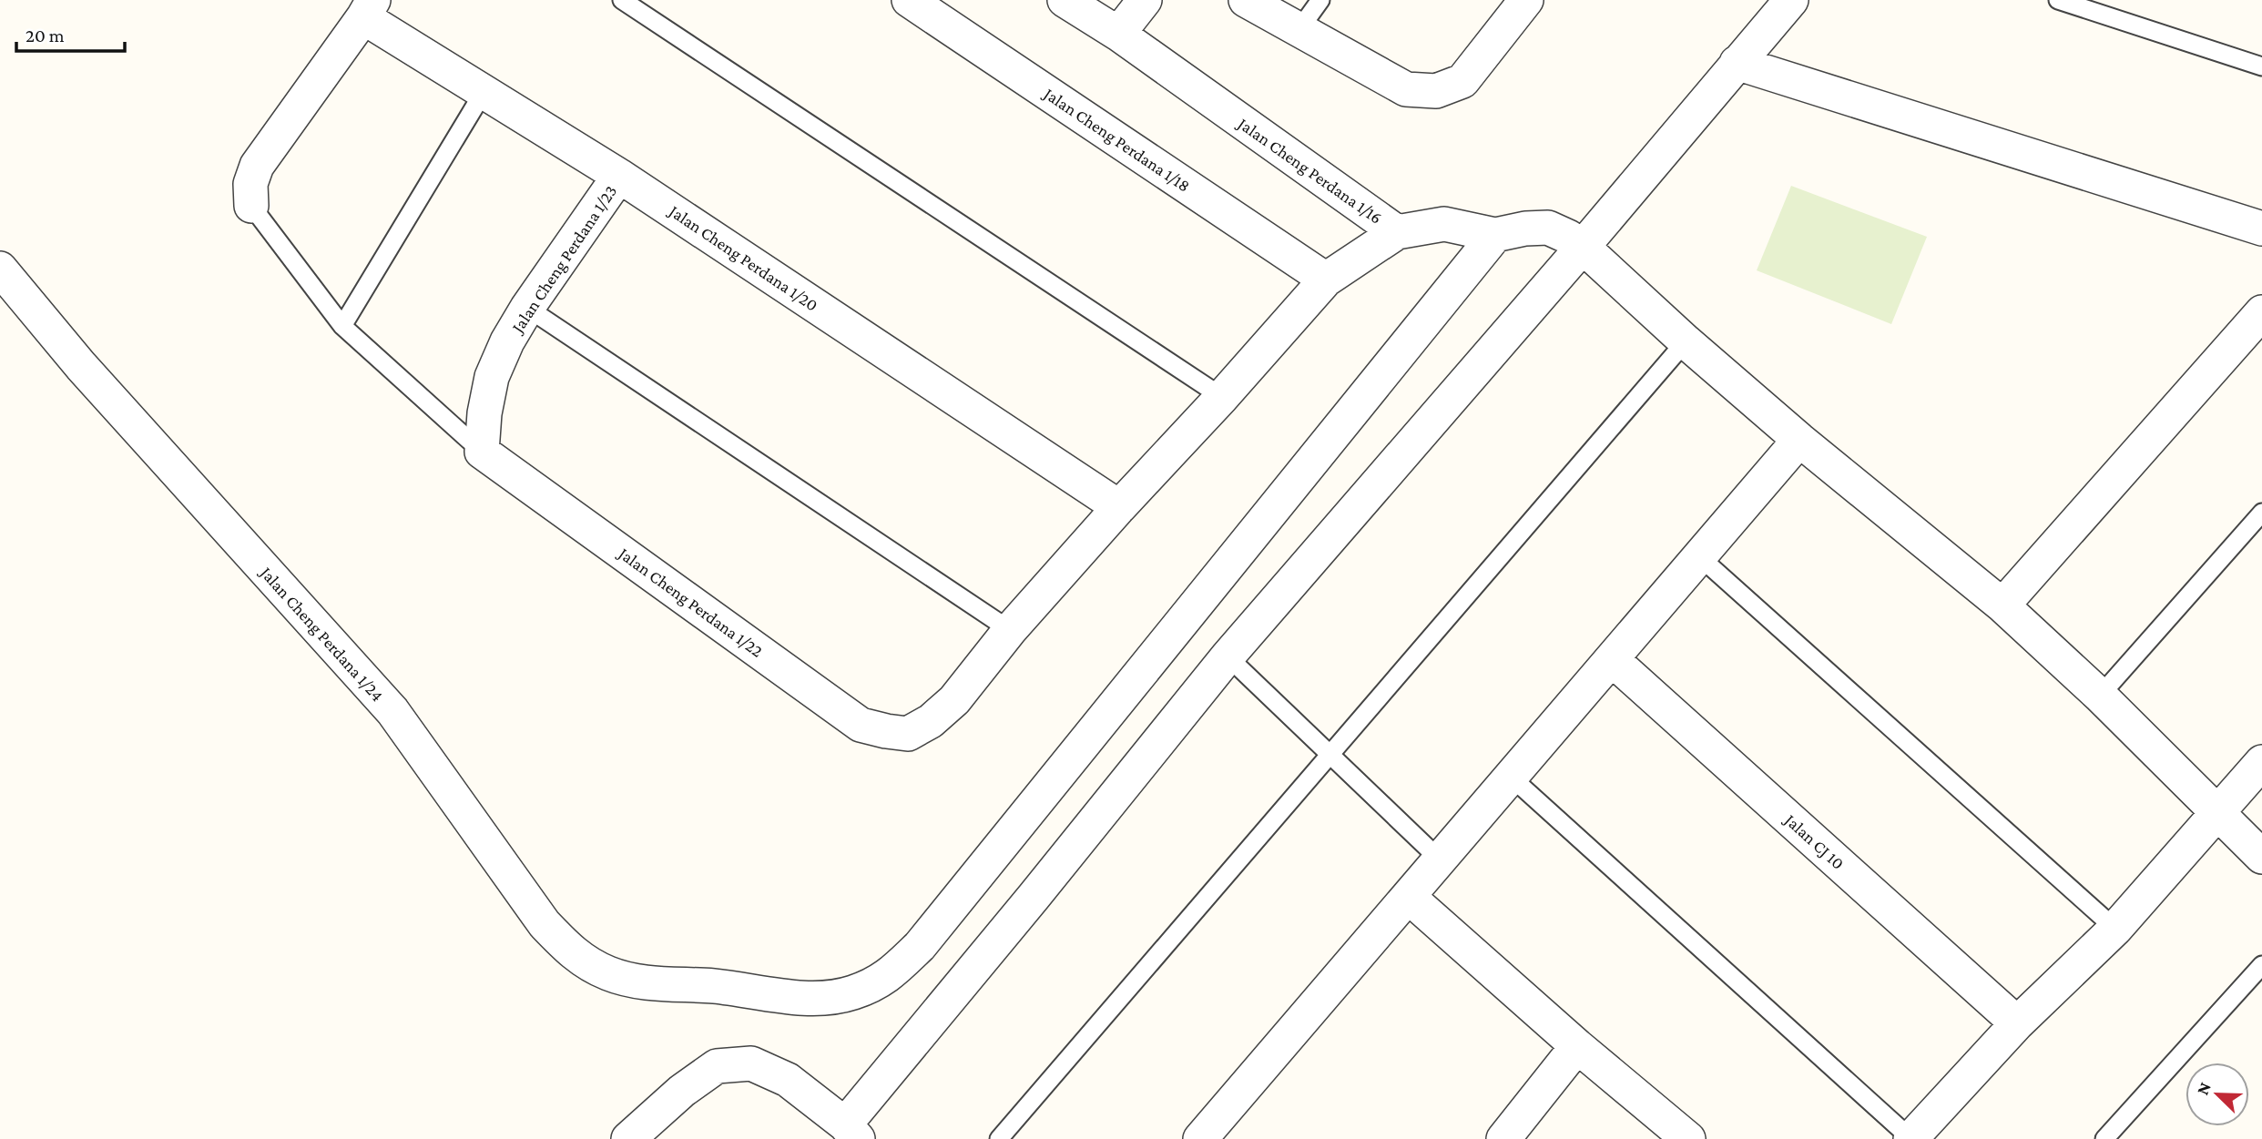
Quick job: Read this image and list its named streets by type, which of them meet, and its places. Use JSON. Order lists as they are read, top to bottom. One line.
{"streets":{"street":["Jalan Cheng Perdana 1/18","Jalan Cheng Perdana 1/16","Jalan Cheng Perdana 1/20","Jalan Cheng Perdana 1/23","Jalan Cheng Perdana 1/22","Jalan Cheng Perdana 1/24","Jalan CJ 10"]},"crossings":[["Jalan Cheng Perdana 1/16","Jalan Cheng Perdana 1/24"],["Jalan Cheng Perdana 1/20","Jalan Cheng Perdana 1/23"],["Jalan Cheng Perdana 1/23","Jalan Cheng Perdana 1/22"]],"scale_bar":"20 m","north":"top left"}
